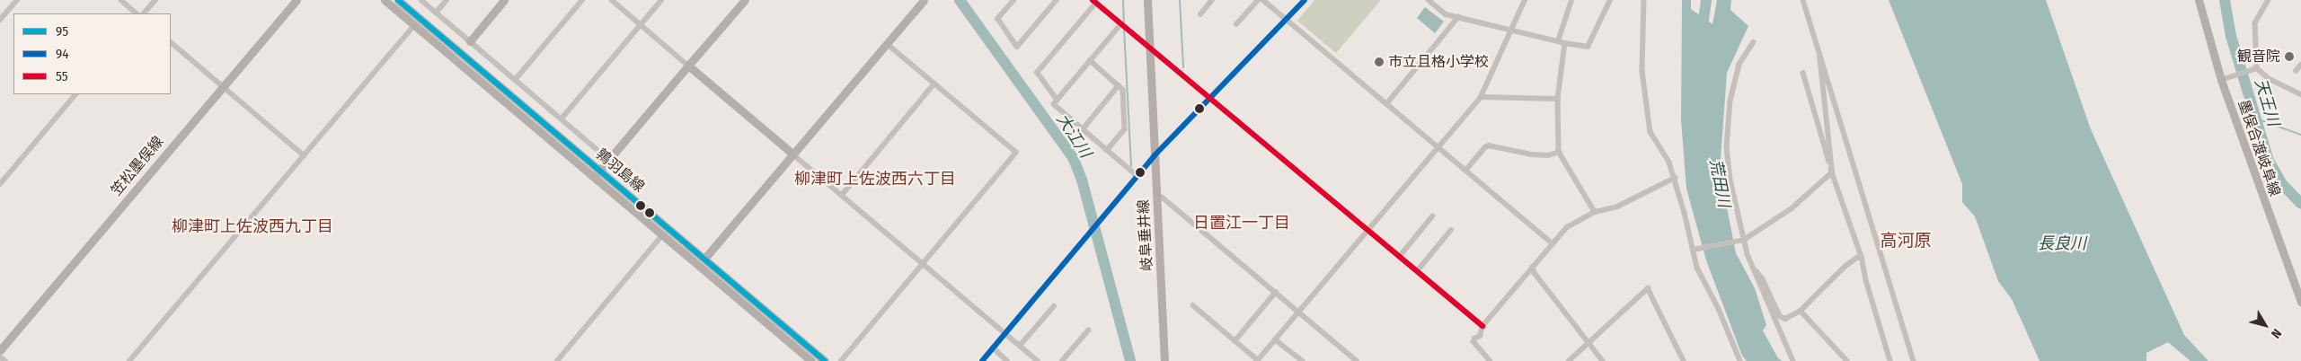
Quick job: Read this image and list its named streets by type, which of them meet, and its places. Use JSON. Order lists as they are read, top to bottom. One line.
{"streets":{"main road":["墨俣合渡岐阜線","笠松墨俣線","鶉羽島線","岐阜垂井線"]},"districts":["柳津町上佐波西六丁目","日置江一丁目","柳津町上佐波西九丁目","高河原"],"water":["天王川","大江川","荒田川","長良川"],"places":["観音院","市立且格小学校"],"lines":["transit line 95","transit line 94","transit line 55"],"legend":["95","94","55"],"north":"bottom right"}
